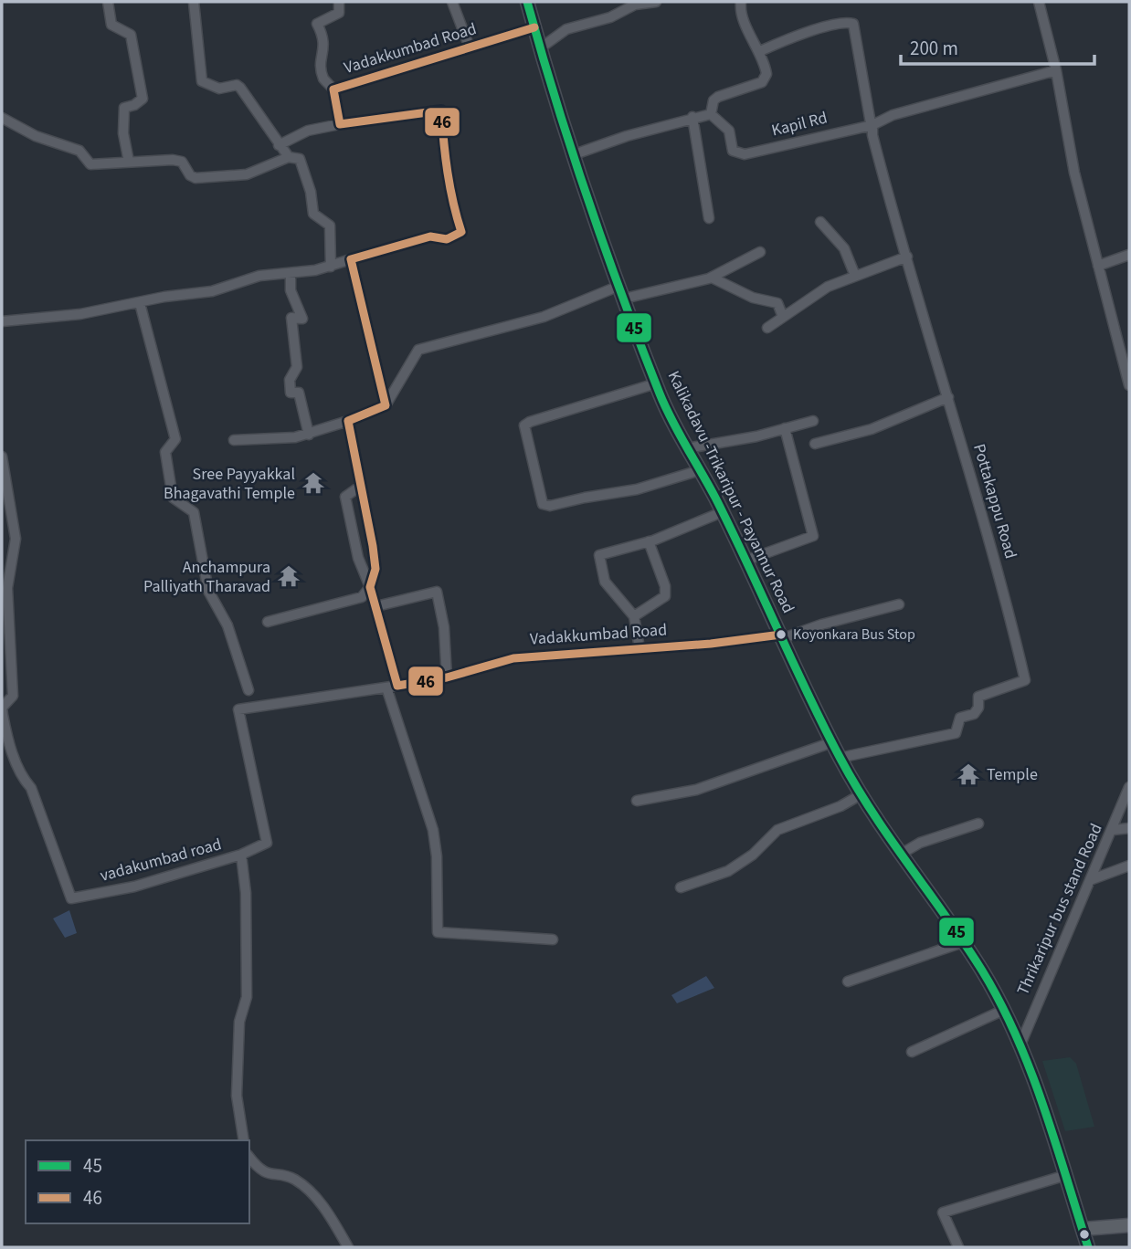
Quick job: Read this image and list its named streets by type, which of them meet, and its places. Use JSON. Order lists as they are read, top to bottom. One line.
{"streets":{"main road":["Kalikadavu -Trikaripur - Payannur Road"],"street":["Vadakkumbad Road","Kapil Rd","Pottakappu Road","vadakumbad road","Thrikaripur bus stand Road"]},"crossings":[["Vadakkumbad Road","Kalikadavu -Trikaripur - Payannur Road"],["Vadakkumbad Road","vadakumbad road"],["Kapil Rd","Pottakappu Road"],["Kalikadavu -Trikaripur - Payannur Road","Pottakappu Road"],["Kalikadavu -Trikaripur - Payannur Road","Thrikaripur bus stand Road"]],"places":{"temple":["Sree Payyakkal Bhagavathi Temple","Anchampura Palliyath Tharavad","Temple"],"other":["Koyonkara Bus Stop"]},"lines":["transit line 45","transit line 46"],"legend":["45","46"],"scale_bar":"200 m"}
